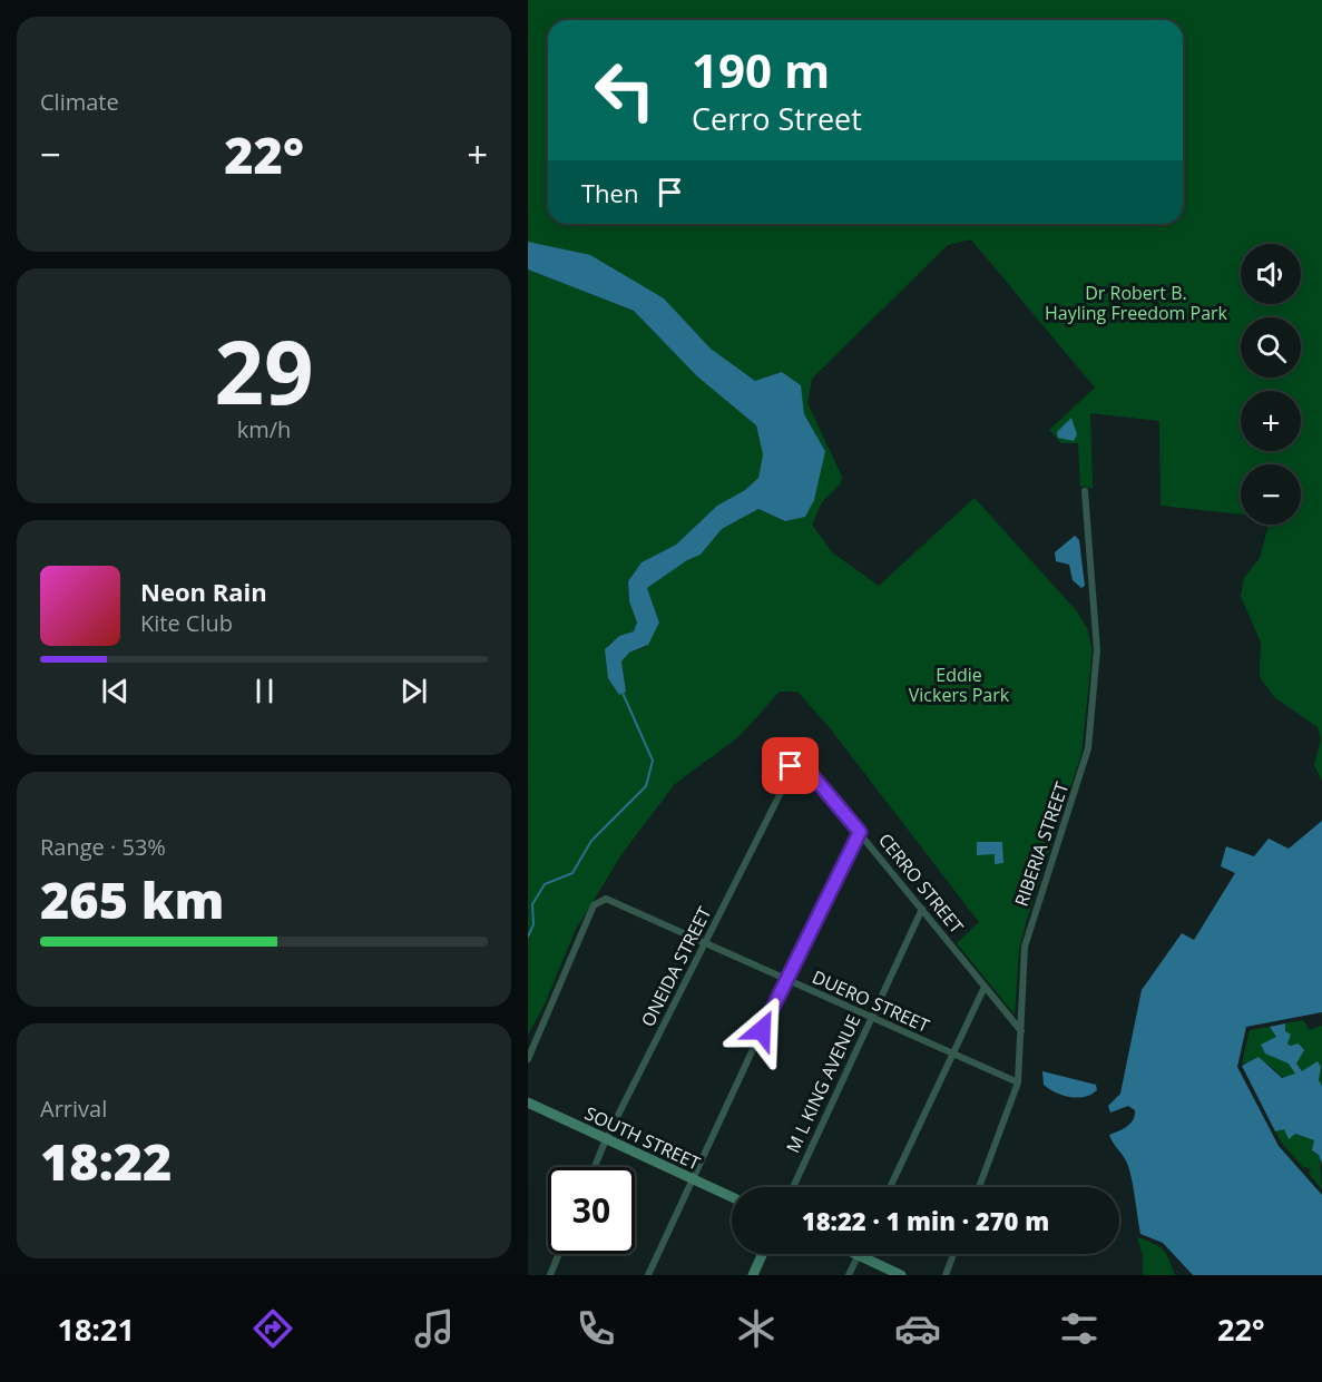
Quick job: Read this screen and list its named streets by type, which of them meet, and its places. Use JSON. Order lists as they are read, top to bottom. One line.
{"streets":{"street":["RIBERIA STREET","CERRO STREET","ONEIDA STREET","DUERO STREET","M L KING AVENUE","SOUTH STREET"]},"crossings":[["RIBERIA STREET","CERRO STREET"],["RIBERIA STREET","DUERO STREET"],["CERRO STREET","ONEIDA STREET"],["CERRO STREET","M L KING AVENUE"],["ONEIDA STREET","DUERO STREET"],["ONEIDA STREET","SOUTH STREET"],["DUERO STREET","M L KING AVENUE"]],"parks":["Dr Robert B. Hayling Freedom Park","Eddie Vickers Park"],"page":{"tile":["Climate",["29","km/h"],["Range · 53%","265 km"],["Arrival","18:22"]],"turn":["190 m","Cerro Street"],"heat":["−","22°","+"],"then":"Then","map_buttons":["+","−"],"song":["Neon Rain","Kite Club"],"limit":"30","trip":"18:22 · 1 min · 270 m","tabs":["18:21","22°"]}}
